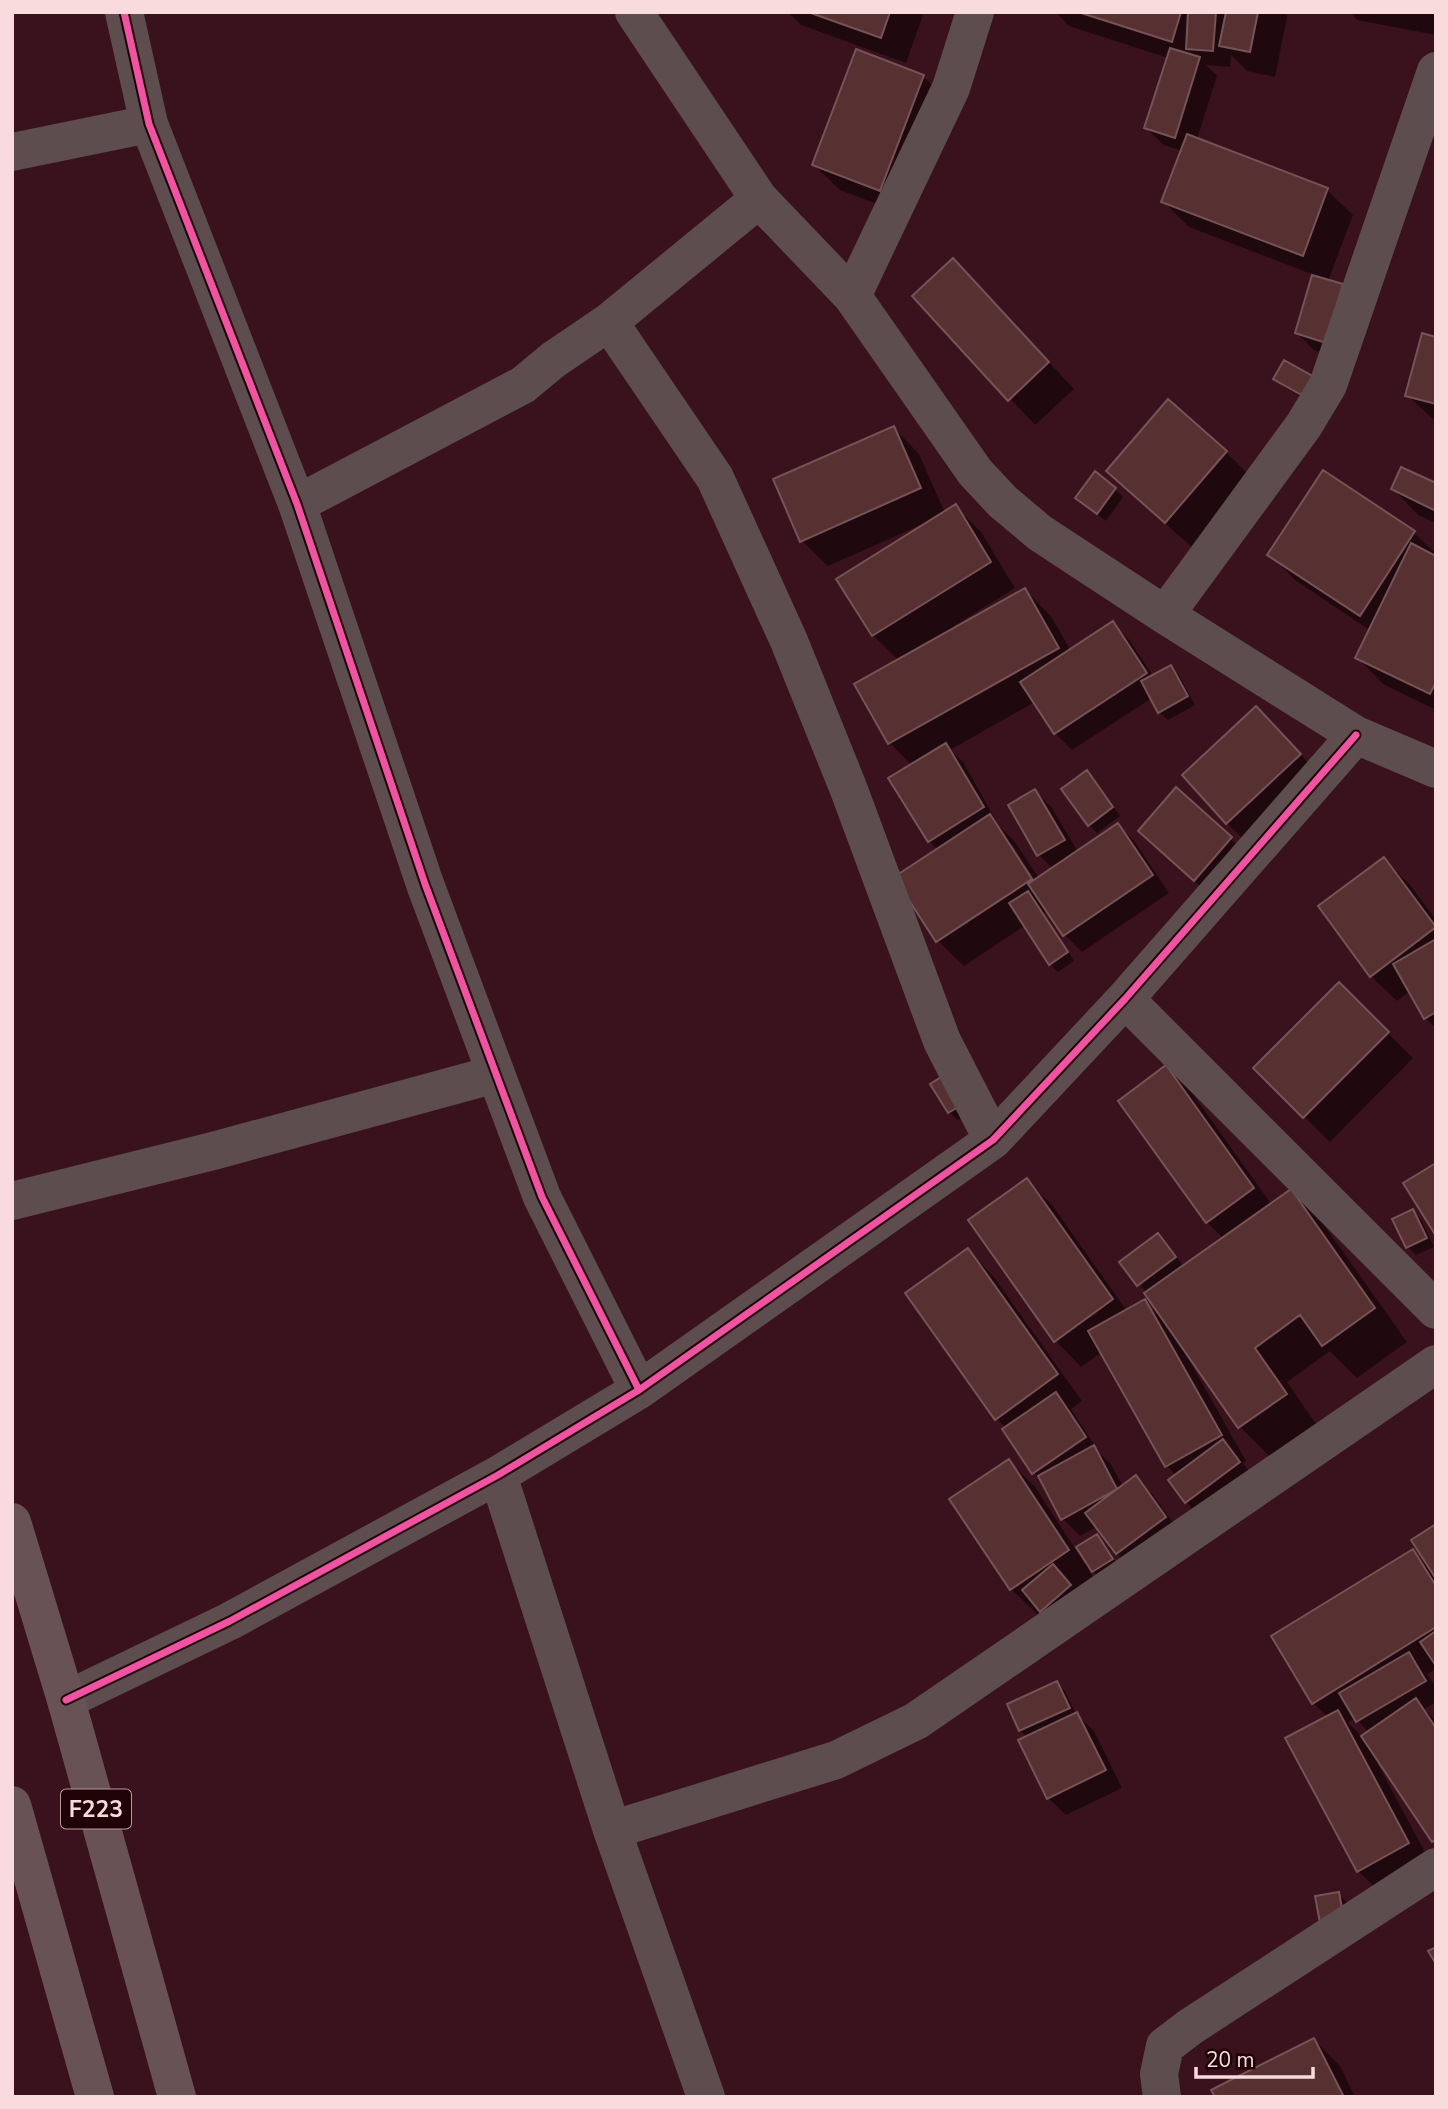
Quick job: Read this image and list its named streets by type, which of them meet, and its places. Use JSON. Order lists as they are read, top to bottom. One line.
{"streets":{"main road":["F223"]},"scale_bar":"20 m"}
